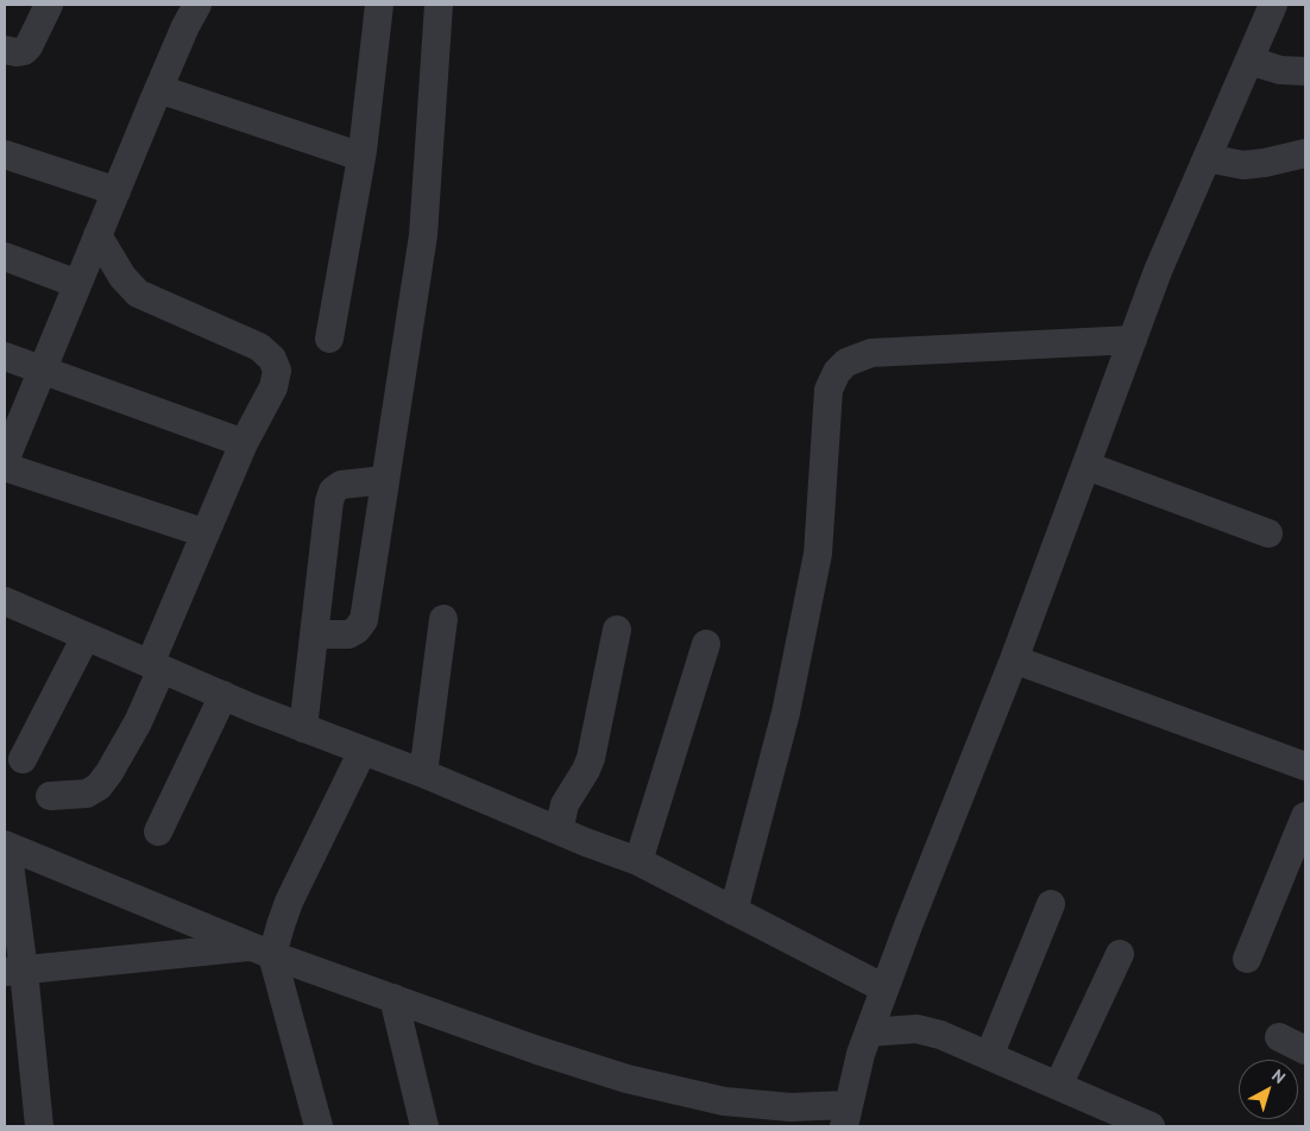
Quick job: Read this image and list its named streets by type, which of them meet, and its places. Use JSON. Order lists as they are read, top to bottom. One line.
{"north":"top right"}
